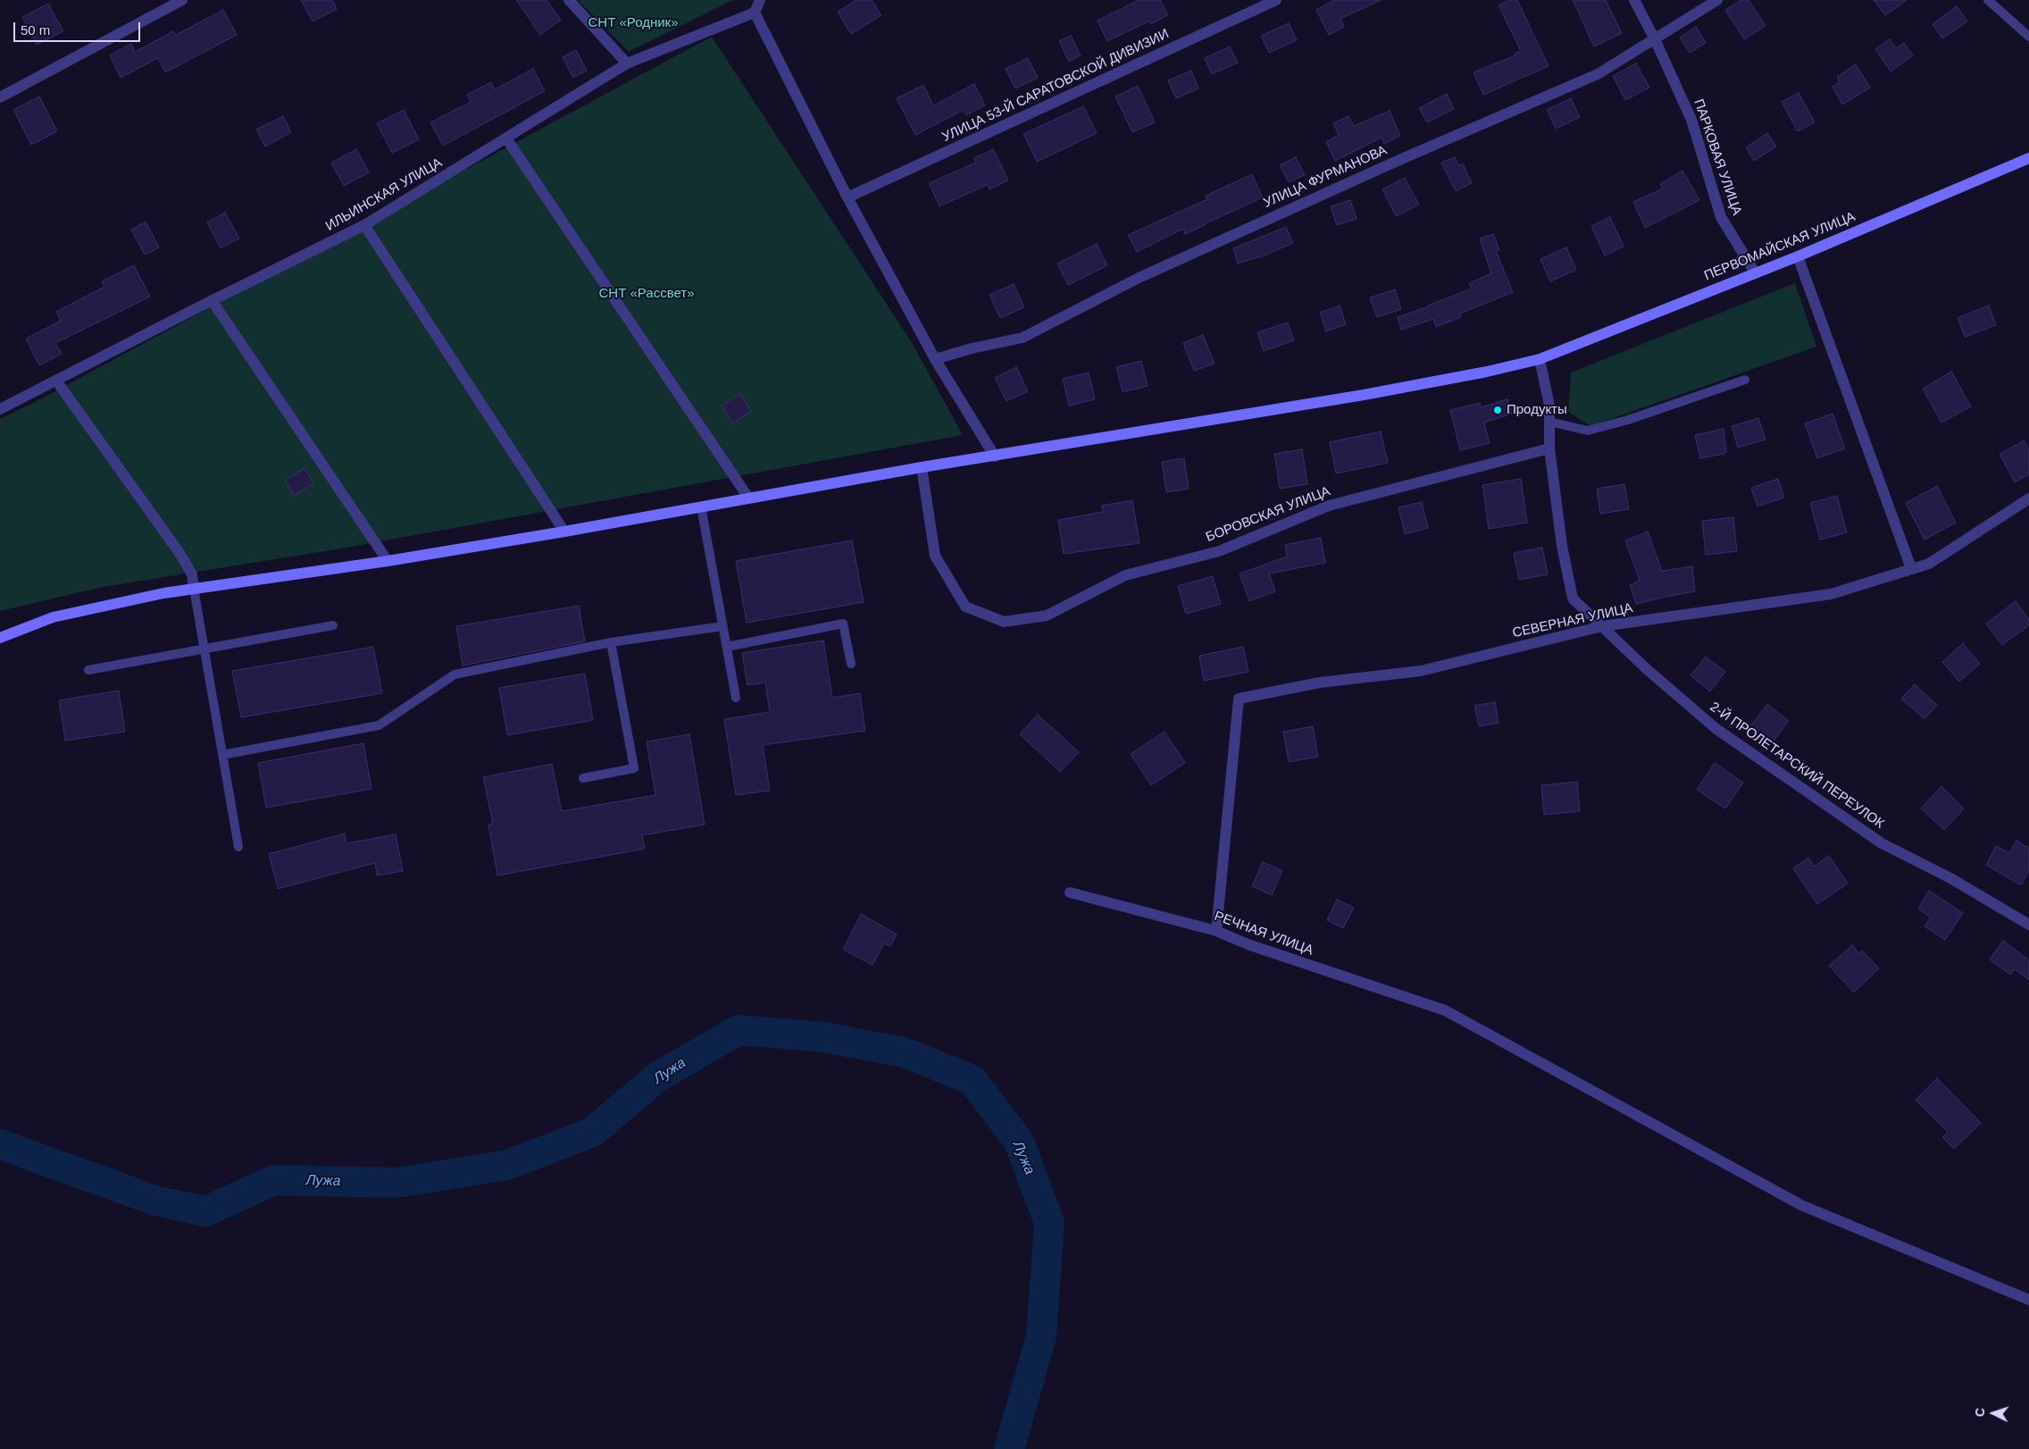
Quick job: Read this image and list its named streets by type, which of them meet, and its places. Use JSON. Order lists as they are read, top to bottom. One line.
{"streets":{"main road":["ПЕРВОМАЙСКАЯ УЛИЦА"],"street":["УЛИЦА 53-Й САРАТОВСКОЙ ДИВИЗИИ","ПАРКОВАЯ УЛИЦА","УЛИЦА ФУРМАНОВА","ИЛЬИНСКАЯ УЛИЦА","БОРОВСКАЯ УЛИЦА","СЕВЕРНАЯ УЛИЦА","2-Й ПРОЛЕТАРСКИЙ ПЕРЕУЛОК","РЕЧНАЯ УЛИЦА"]},"crossings":[["ПАРКОВАЯ УЛИЦА","УЛИЦА ФУРМАНОВА"],["ПАРКОВАЯ УЛИЦА","ПЕРВОМАЙСКАЯ УЛИЦА"],["ПЕРВОМАЙСКАЯ УЛИЦА","БОРОВСКАЯ УЛИЦА"],["ПЕРВОМАЙСКАЯ УЛИЦА","2-Й ПРОЛЕТАРСКИЙ ПЕРЕУЛОК"],["БОРОВСКАЯ УЛИЦА","2-Й ПРОЛЕТАРСКИЙ ПЕРЕУЛОК"],["СЕВЕРНАЯ УЛИЦА","2-Й ПРОЛЕТАРСКИЙ ПЕРЕУЛОК"],["СЕВЕРНАЯ УЛИЦА","РЕЧНАЯ УЛИЦА"]],"water":["Лужа"],"parks":["СНТ «Родник»","СНТ «Рассвет»"],"places":["Продукты"],"scale_bar":"50 m","north":"left"}
